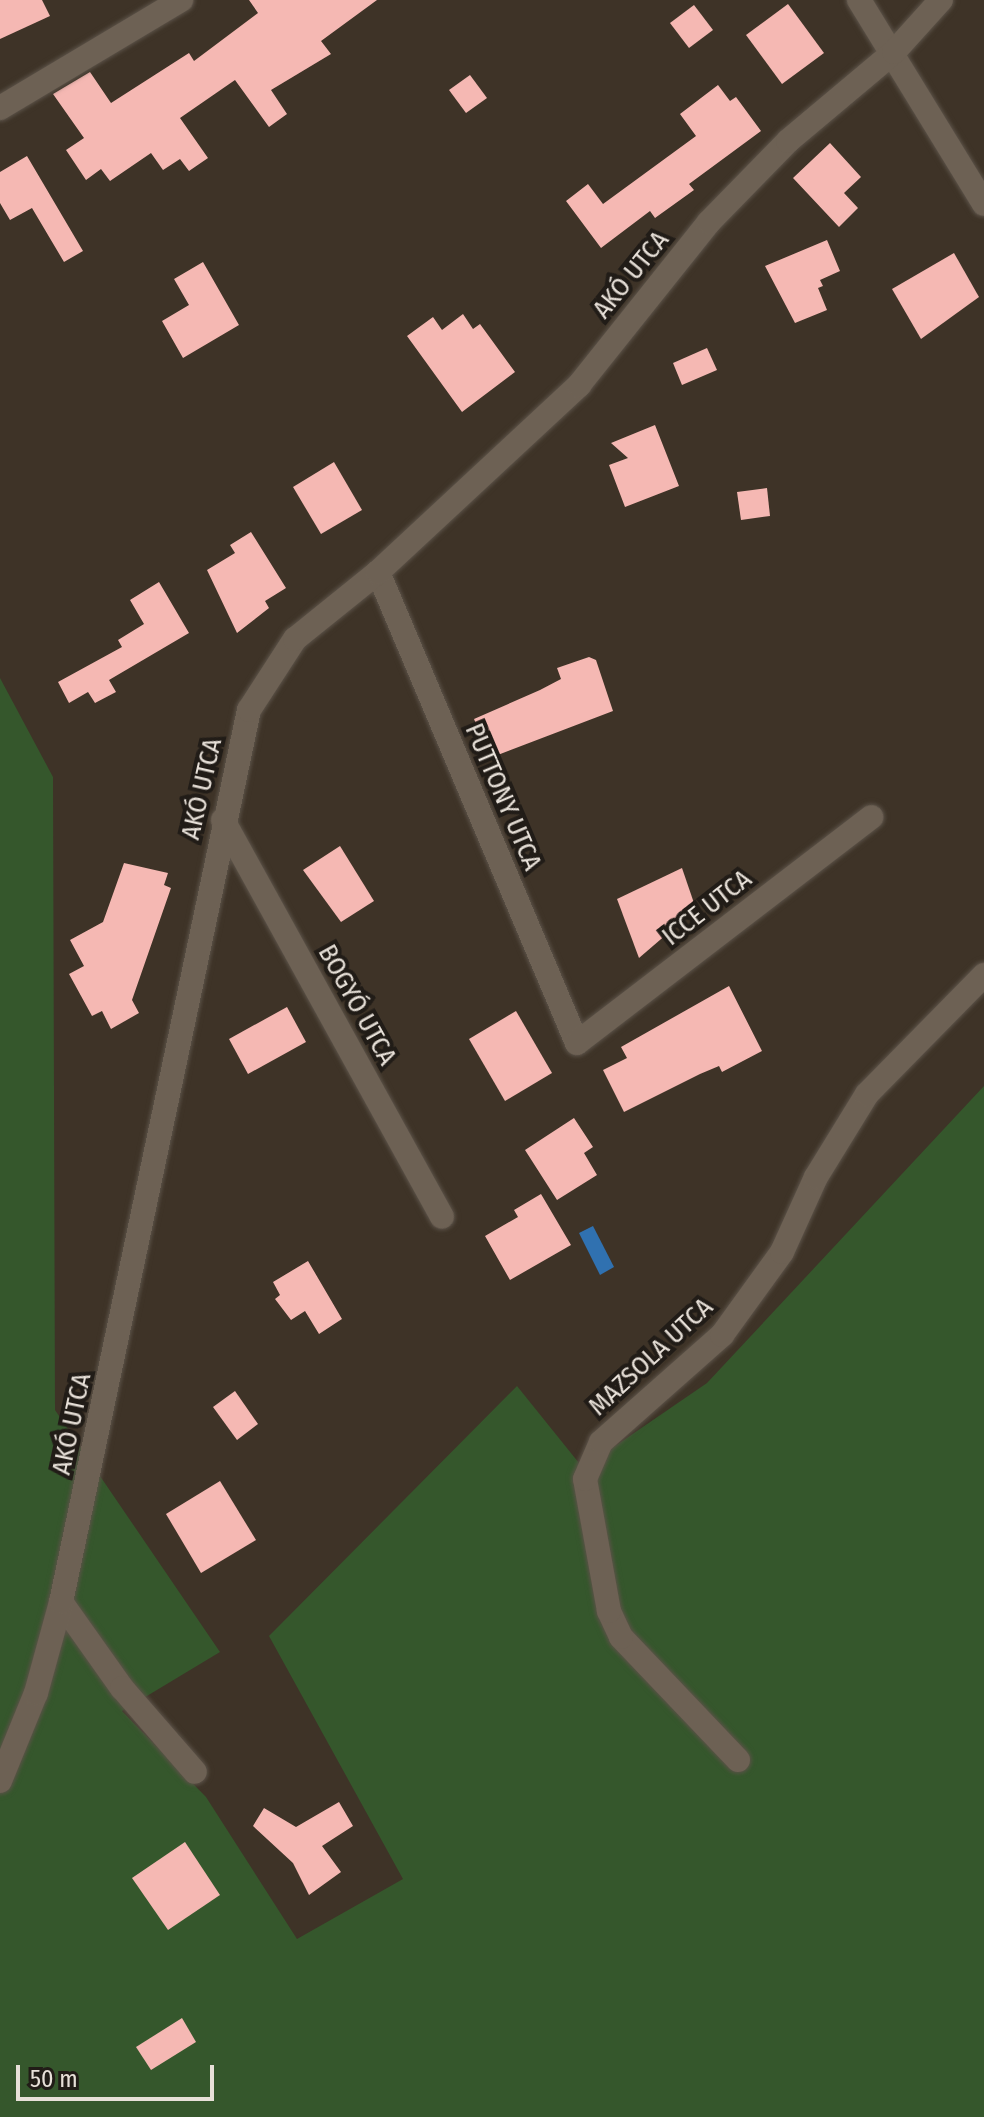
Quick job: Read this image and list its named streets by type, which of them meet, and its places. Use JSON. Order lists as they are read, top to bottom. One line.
{"streets":{"street":["AKÓ UTCA","PUTTONY UTCA","ICCE UTCA","BOGYÓ UTCA","MAZSOLA UTCA"]},"crossings":[["AKÓ UTCA","PUTTONY UTCA"],["AKÓ UTCA","BOGYÓ UTCA"],["PUTTONY UTCA","ICCE UTCA"]],"scale_bar":"50 m"}
